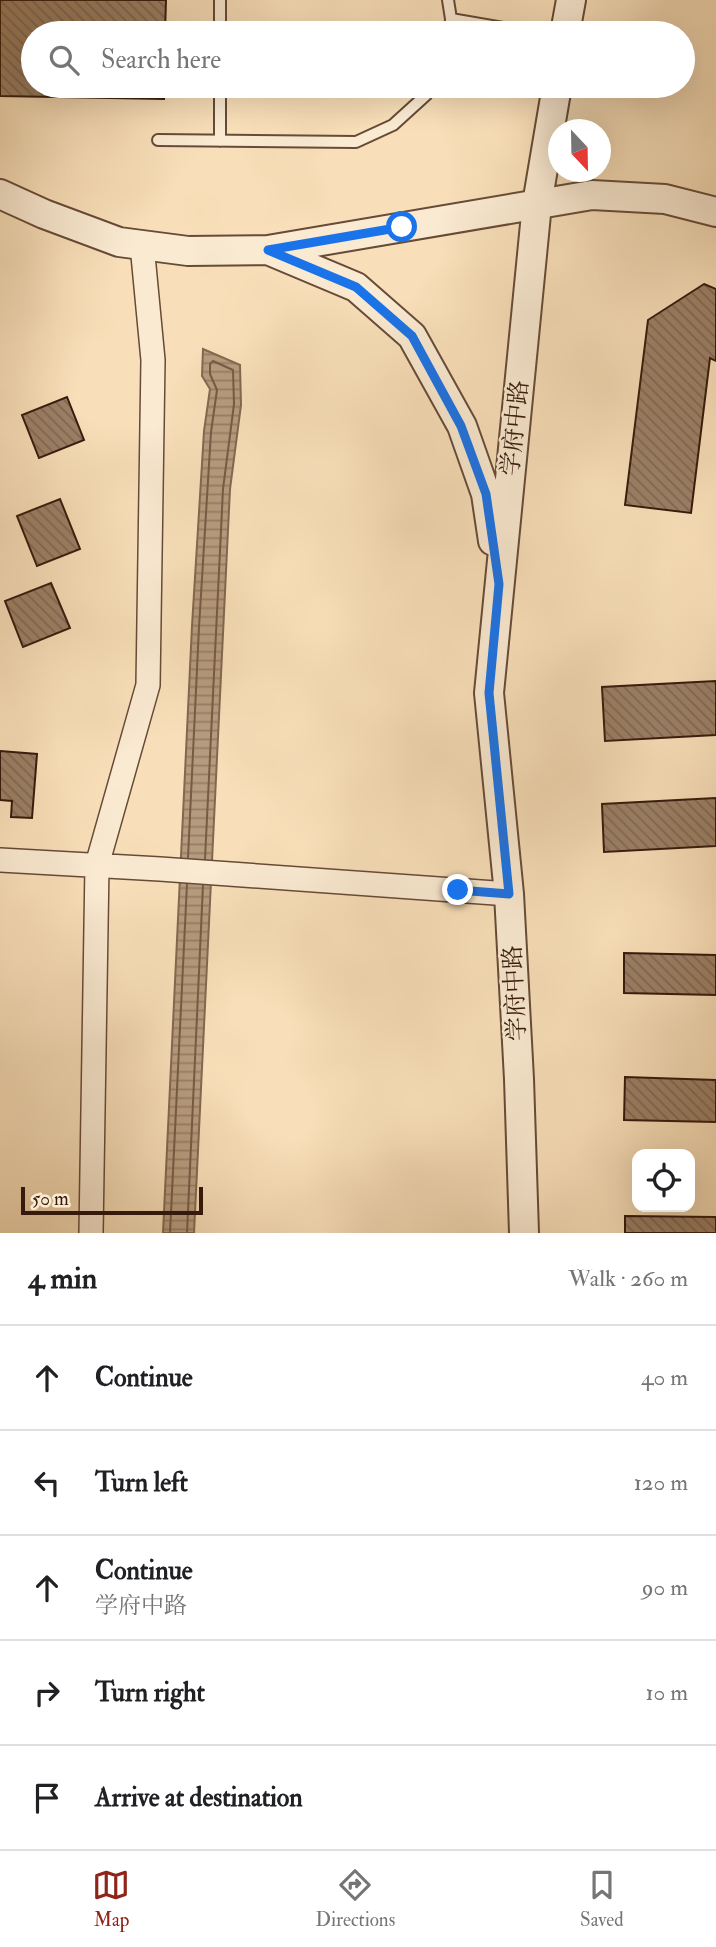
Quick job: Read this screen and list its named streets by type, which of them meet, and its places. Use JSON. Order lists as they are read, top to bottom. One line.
{"streets":{"street":["学府中路"]},"scale_bar":"50 m","north":"bottom","page":{"search":"Search here","scale":"50 m","heading":["4 min","Walk · 260 m"],"list":[["Continue","40 m"],["Turn left","120 m"],["Continue","学府中路","90 m"],["Turn right","10 m"],"Arrive at destination"],"nav":["Map","Directions","Saved"]}}
